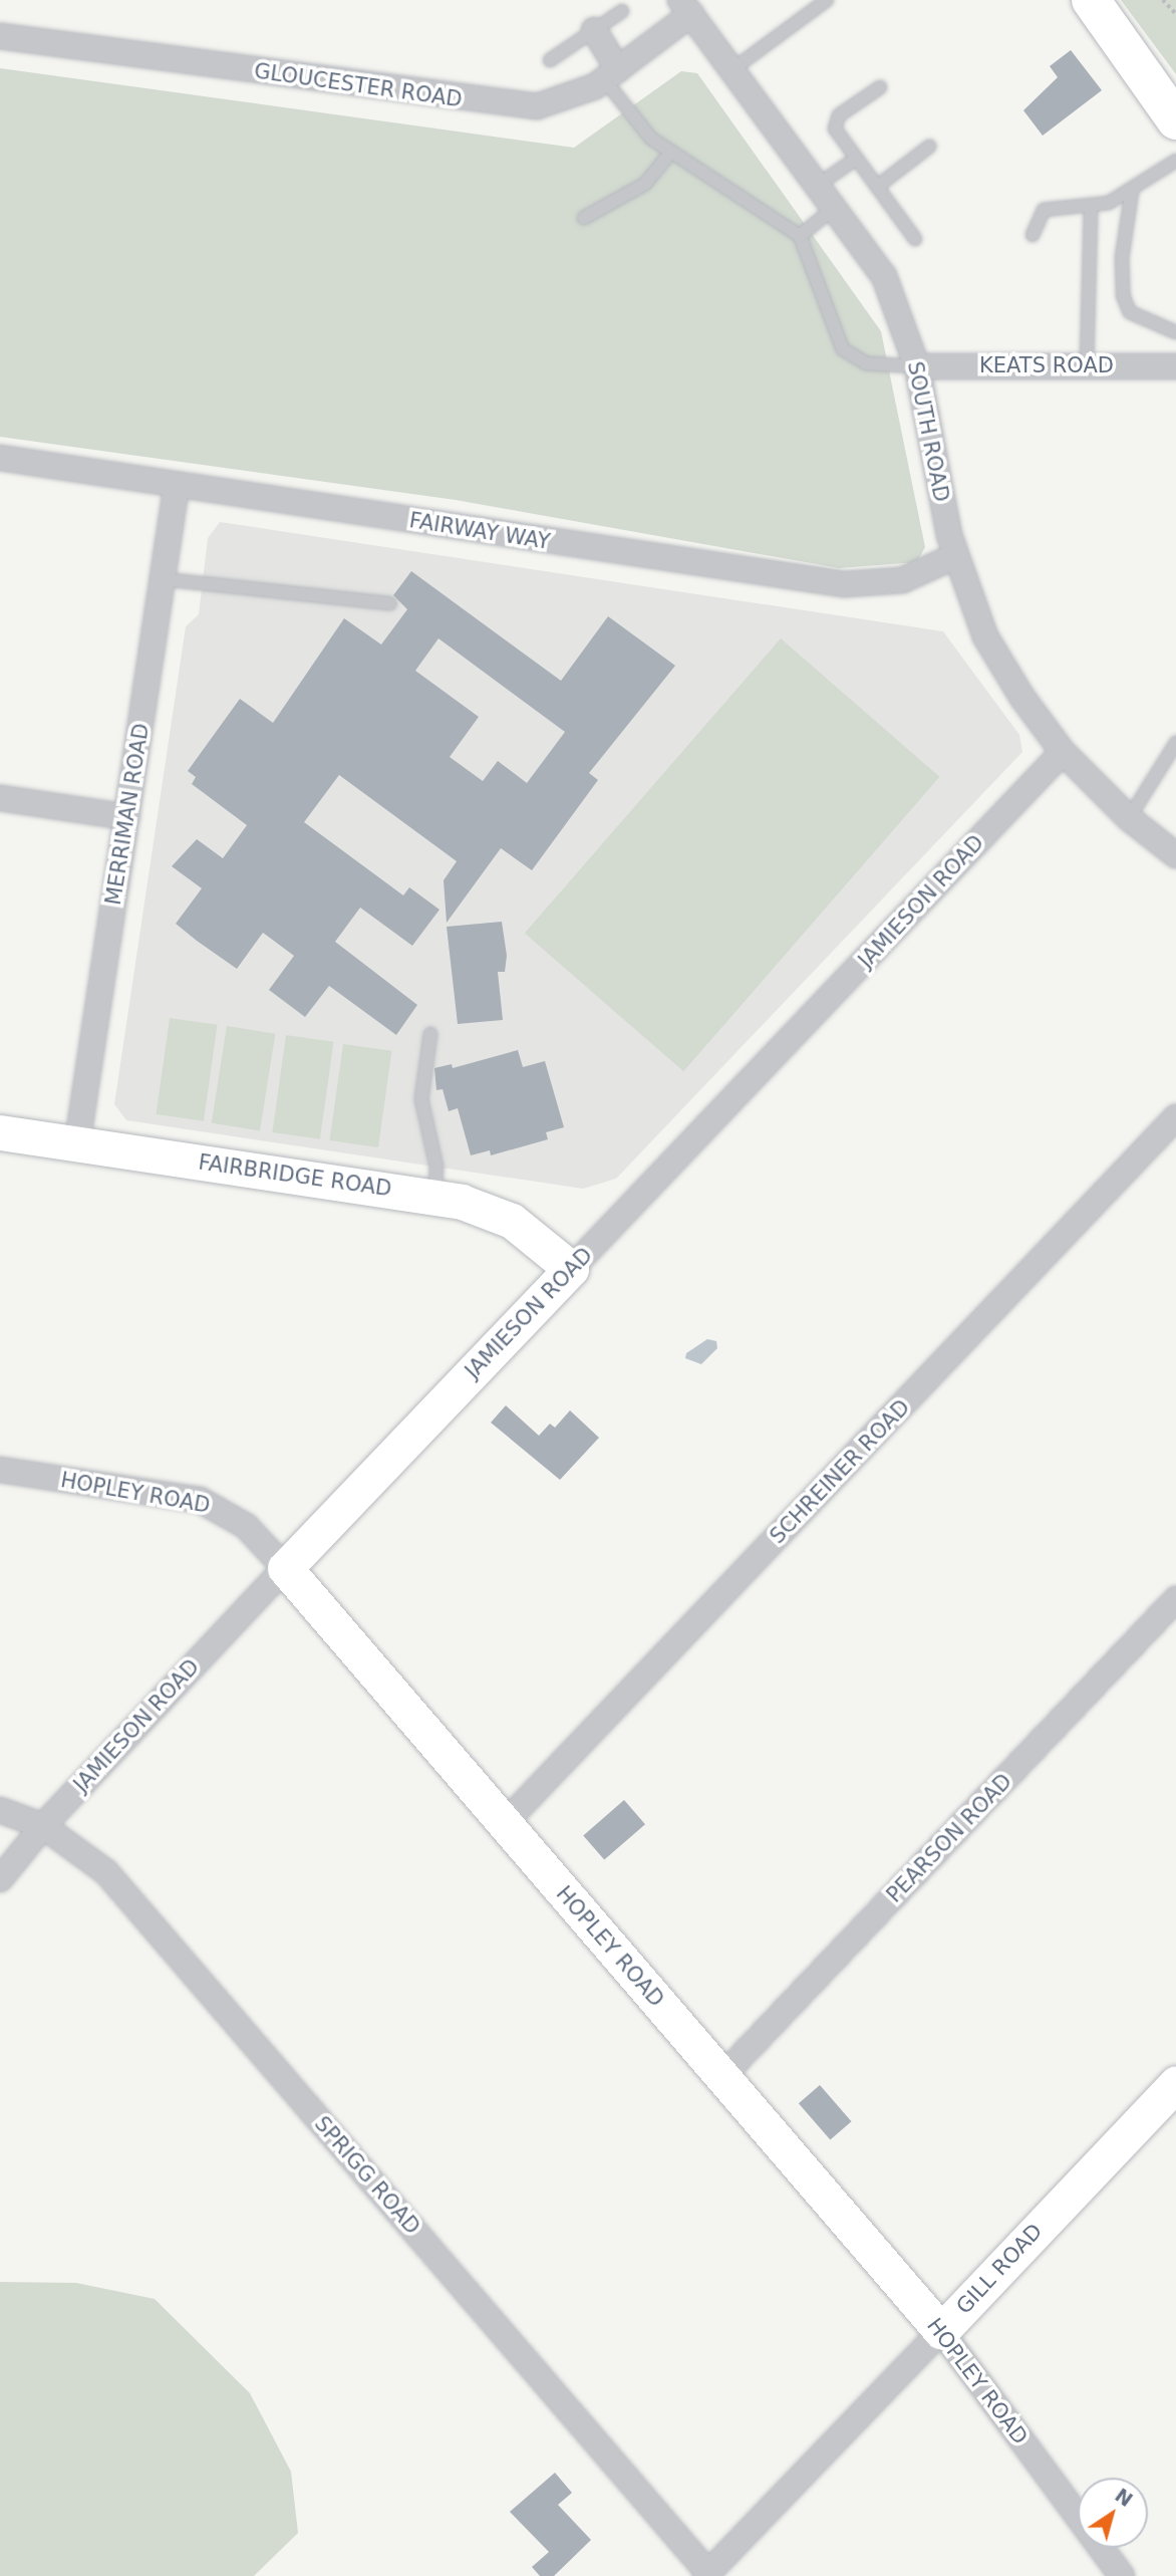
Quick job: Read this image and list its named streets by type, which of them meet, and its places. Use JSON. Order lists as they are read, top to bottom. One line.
{"streets":{"street":["GLOUCESTER ROAD","KEATS ROAD","SOUTH ROAD","FAIRWAY WAY","MERRIMAN ROAD","JAMIESON ROAD","FAIRBRIDGE ROAD","SCHREINER ROAD","HOPLEY ROAD","PEARSON ROAD","SPRIGG ROAD","GILL ROAD"]},"crossings":[["GLOUCESTER ROAD","SOUTH ROAD"],["KEATS ROAD","SOUTH ROAD"],["SOUTH ROAD","FAIRWAY WAY"],["SOUTH ROAD","JAMIESON ROAD"],["FAIRWAY WAY","MERRIMAN ROAD"],["MERRIMAN ROAD","FAIRBRIDGE ROAD"],["JAMIESON ROAD","FAIRBRIDGE ROAD"],["JAMIESON ROAD","HOPLEY ROAD"],["JAMIESON ROAD","SPRIGG ROAD"],["SCHREINER ROAD","HOPLEY ROAD"],["HOPLEY ROAD","PEARSON ROAD"],["HOPLEY ROAD","GILL ROAD"],["SPRIGG ROAD","GILL ROAD"]],"north":"top right"}
